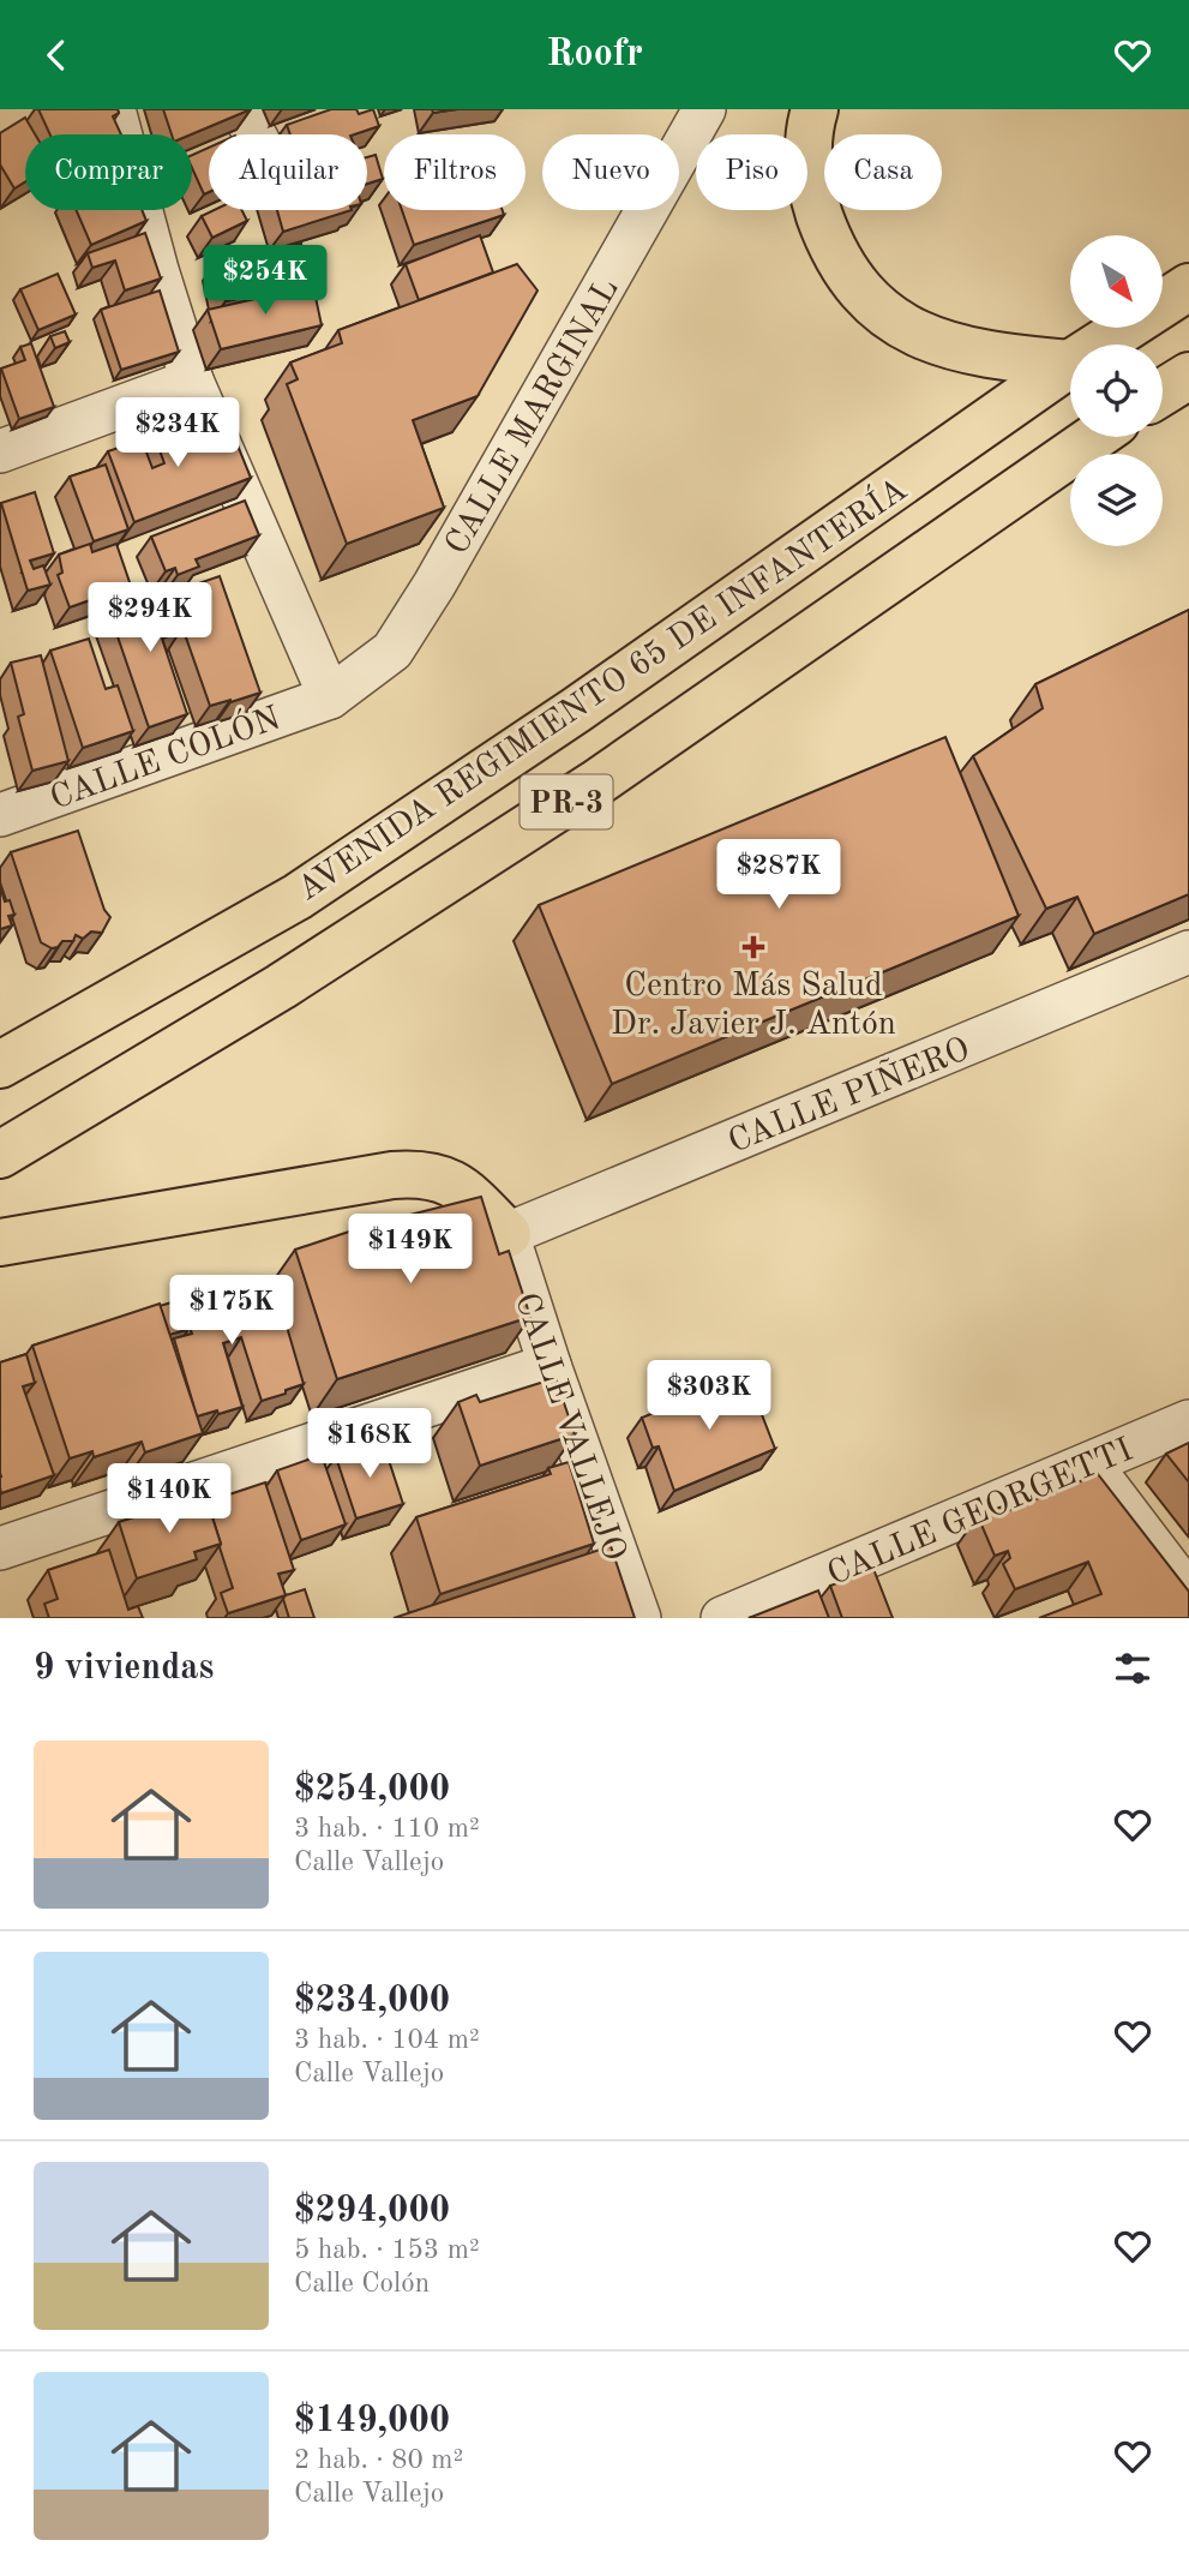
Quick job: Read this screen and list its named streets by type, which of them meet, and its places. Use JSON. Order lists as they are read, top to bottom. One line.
{"streets":{"highway":["AVENIDA REGIMIENTO 65 DE INFANTERÍA","PR-3"],"street":["CALLE MARGINAL","CALLE COLÓN","CALLE PIÑERO","CALLE VALLEJO","CALLE GEORGETTI"]},"crossings":[["CALLE MARGINAL","CALLE COLÓN"],["CALLE PIÑERO","CALLE VALLEJO"]],"places":{"health":["Centro Más Salud Dr. Javier J. Antón"]},"north":"bottom right","page":{"header":"Roofr","chip":["Comprar","Alquilar","Filtros","Nuevo","Piso","Casa"],"price":["$254K","$234K","$294K","$287K","$149K","$175K","$303K","$168K","$140K"],"heading":"9 viviendas","list":[{"name":"$254,000","note":"3 hab. · 110 m² · Calle Vallejo"},{"name":"$234,000","note":"3 hab. · 104 m² · Calle Vallejo"},{"name":"$294,000","note":"5 hab. · 153 m² · Calle Colón"},{"name":"$149,000","note":"2 hab. · 80 m² · Calle Vallejo"}]}}
